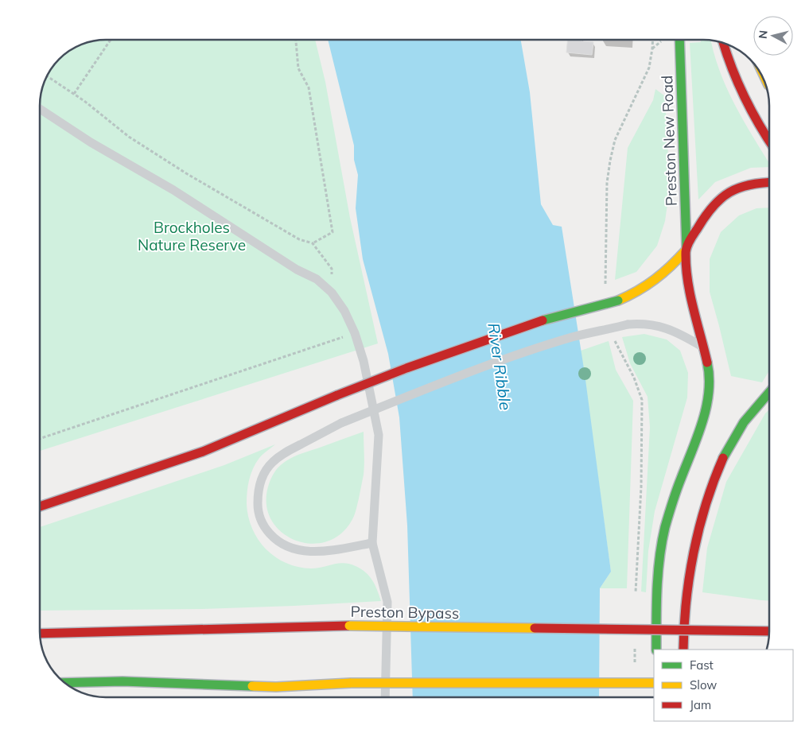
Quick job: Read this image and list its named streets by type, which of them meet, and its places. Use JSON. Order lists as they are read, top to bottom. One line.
{"streets":{"highway":["Preston New Road","Preston Bypass"]},"water":["River Ribble"],"parks":["Brockholes Nature Reserve"],"legend":["Fast","Slow","Jam"],"north":"left"}
